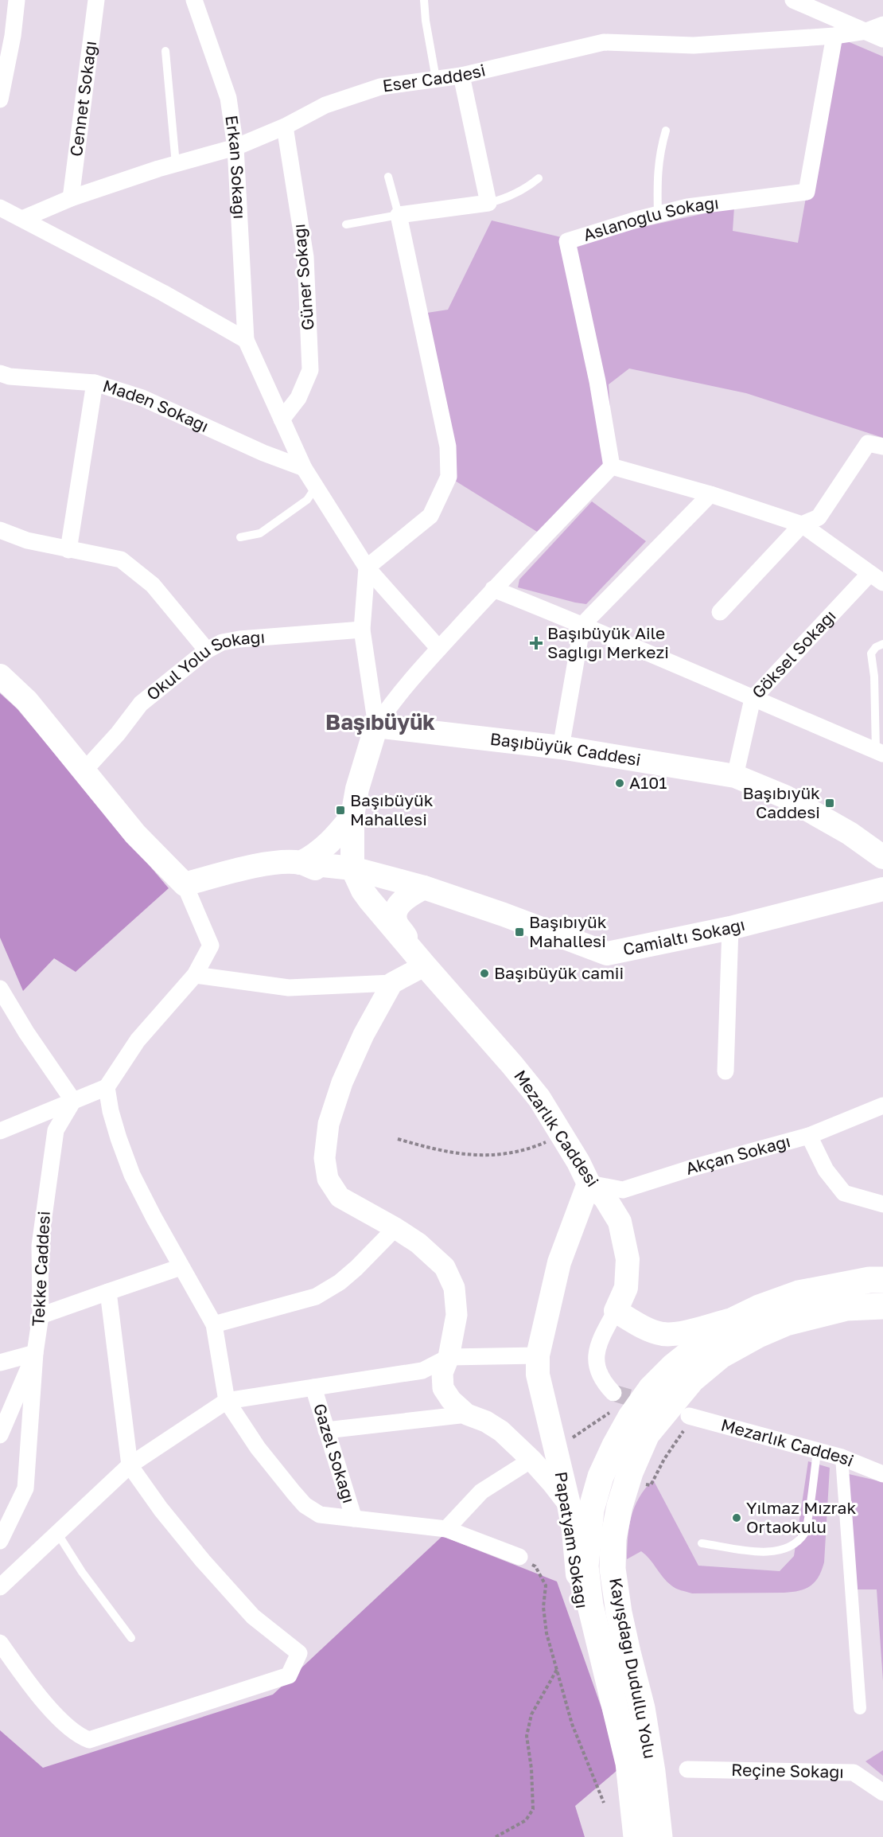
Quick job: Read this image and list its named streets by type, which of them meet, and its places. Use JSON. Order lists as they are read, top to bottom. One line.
{"streets":{"main road":["Başıbüyük Caddesi","Camialtı Sokağı","Mezarlık Caddesi","Papatyam Sokağı","Kayışdağı Dudullu Yolu"],"street":["Eser Caddesi","Cennet Sokağı","Erkan Sokağı","Aslanoğlu Sokağı","Güner Sokağı","Maden Sokağı","Göksel Sokağı","Okul Yolu Sokağı","Akçan Sokağı","Tekke Caddesi","Gazel Sokağı","Reçine Sokağı"]},"crossings":[["Eser Caddesi","Cennet Sokağı"],["Eser Caddesi","Erkan Sokağı"],["Eser Caddesi","Aslanoğlu Sokağı"],["Eser Caddesi","Güner Sokağı"],["Göksel Sokağı","Başıbüyük Caddesi"],["Camialtı Sokağı","Mezarlık Caddesi"],["Mezarlık Caddesi","Akçan Sokağı"],["Mezarlık Caddesi","Papatyam Sokağı"],["Akçan Sokağı","Papatyam Sokağı"],["Papatyam Sokağı","Kayışdağı Dudullu Yolu"]],"districts":["Başıbüyük"],"places":{"health":["Başıbüyük Aile Sağlığı Merkezi"],"other":["A101","Başıbüyük camii","Yılmaz Mızrak Ortaokulu"],"transit":["Başıbıyük Caddesi","Başıbüyük Mahallesi","Başıbıyük Mahallesi"]}}
